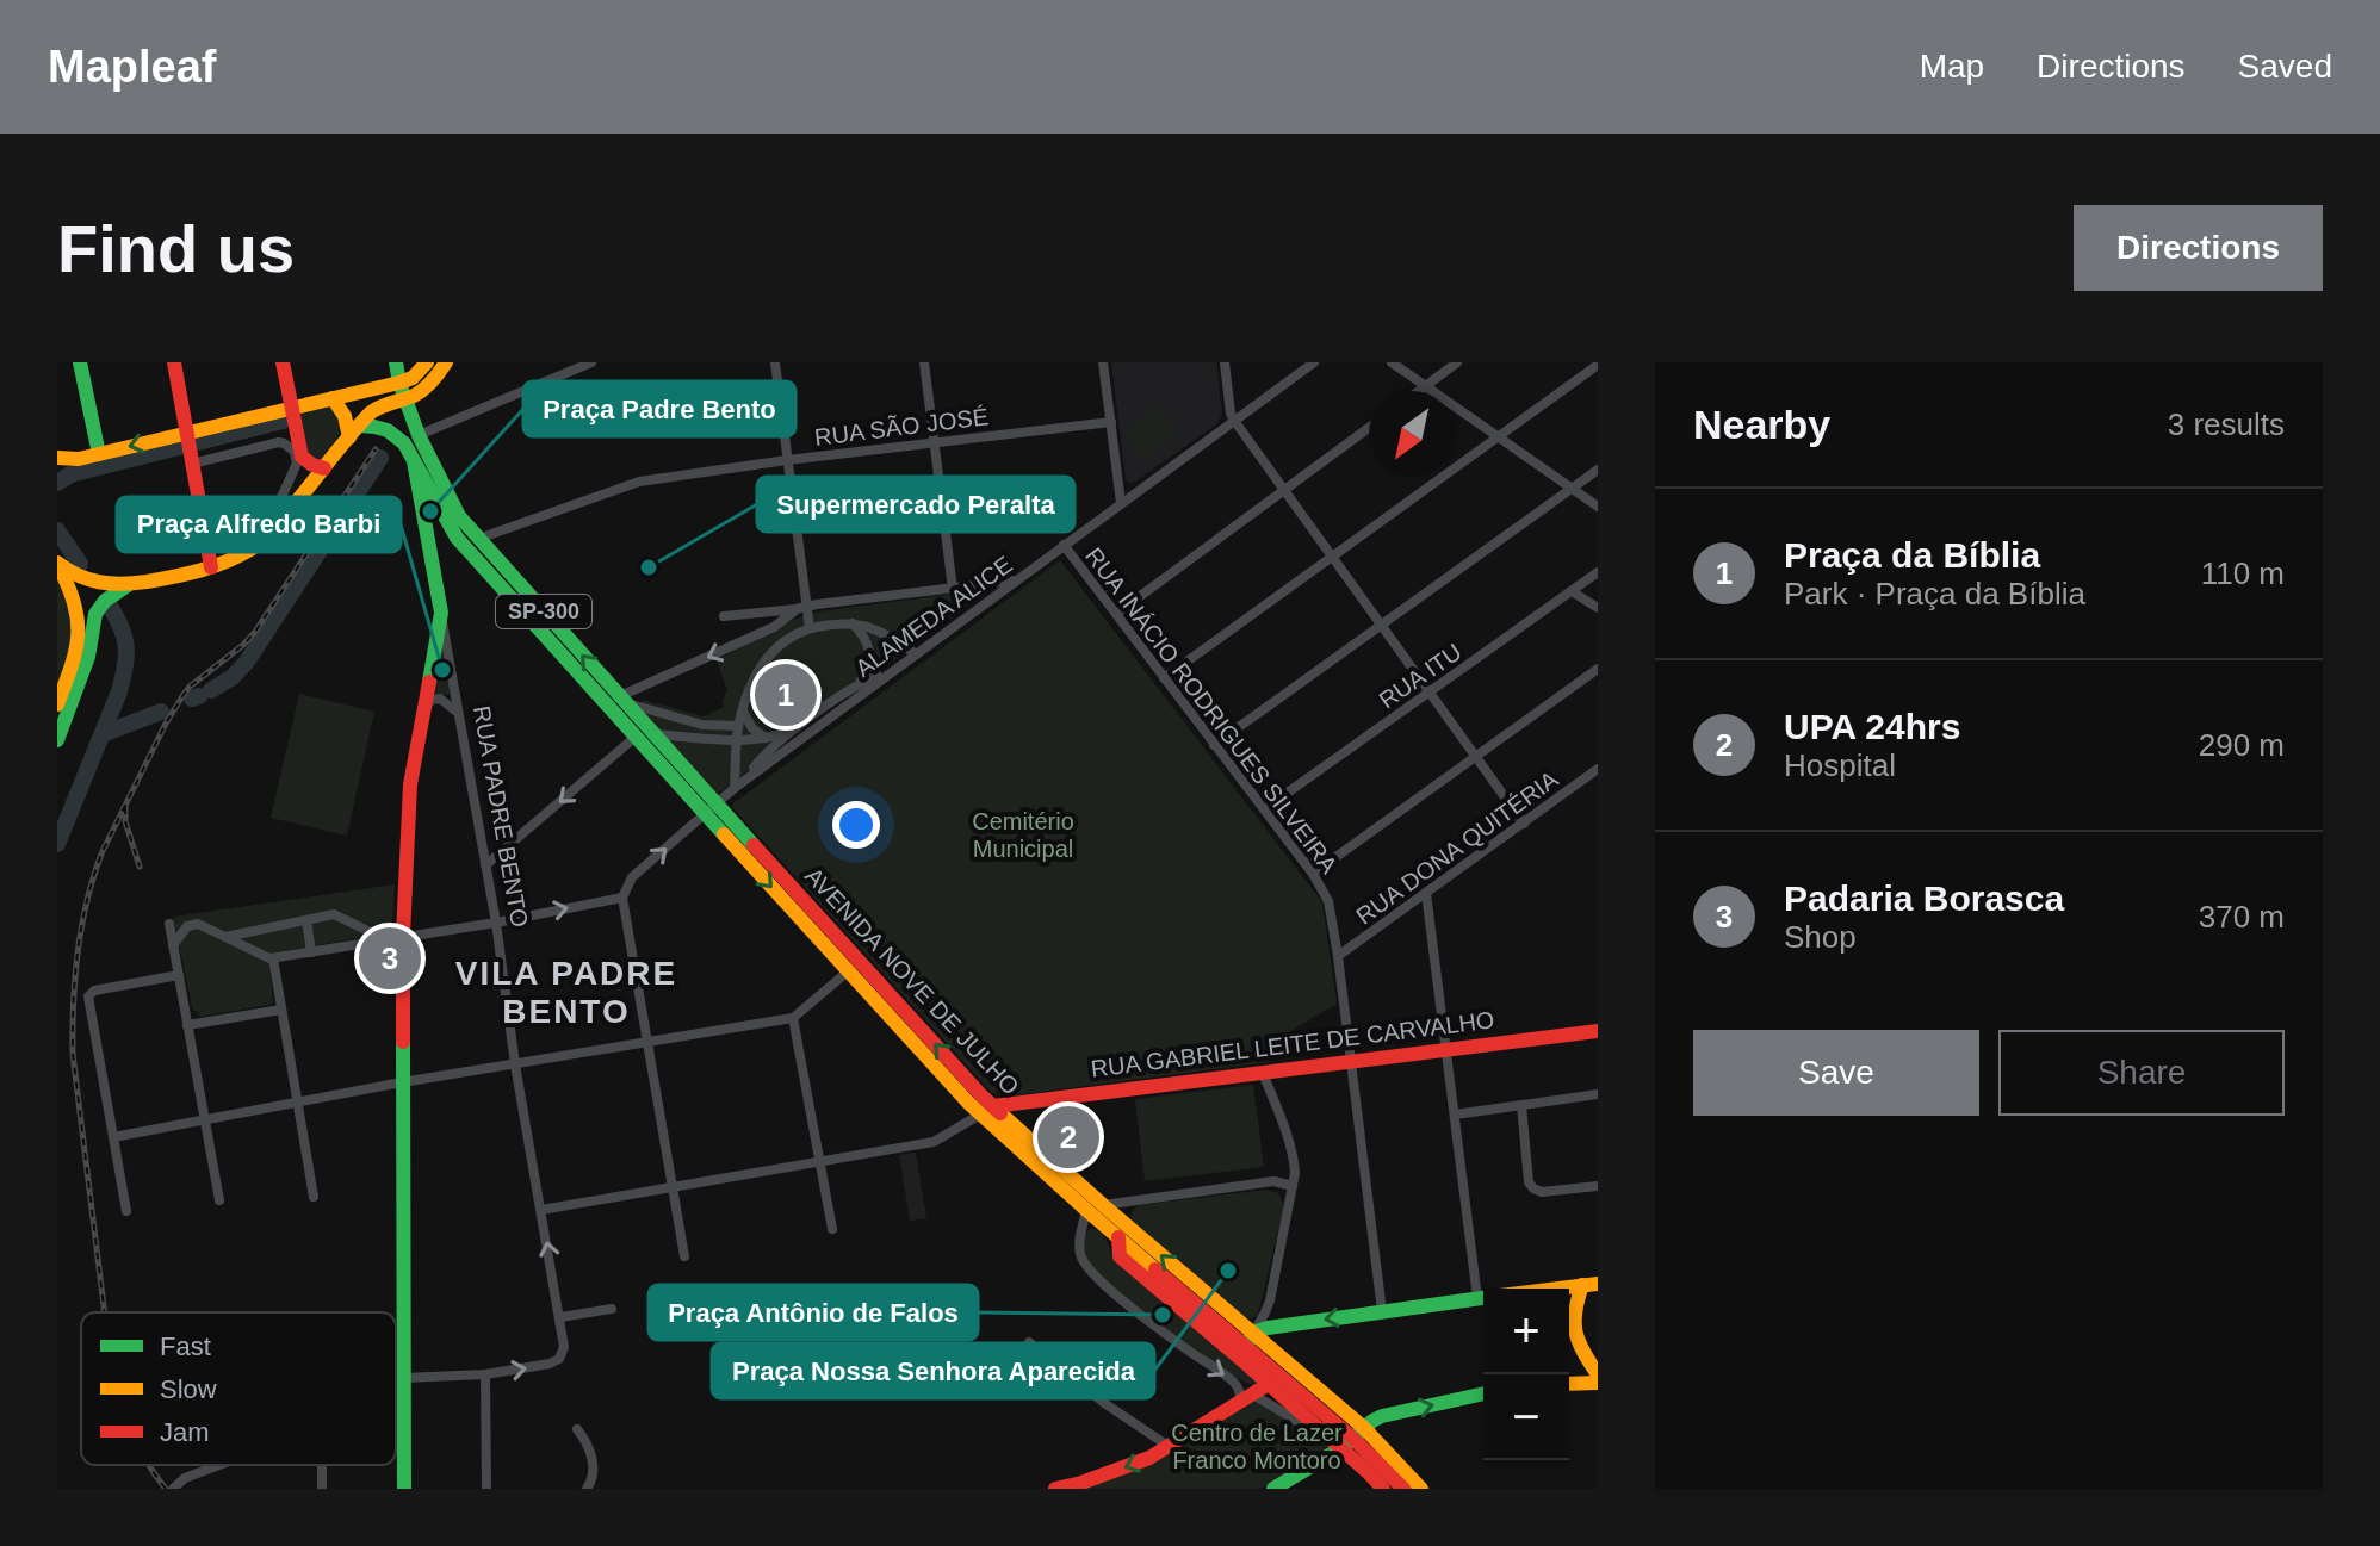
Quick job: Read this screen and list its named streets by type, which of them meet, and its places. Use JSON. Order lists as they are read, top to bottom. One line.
{"streets":{"main road":["SP-300","RUA PADRE BENTO","AVENIDA NOVE DE JULHO","RUA GABRIEL LEITE DE CARVALHO"],"street":["RUA SÃO JOSÉ","ALAMEDA ALICE","RUA ITU","RUA INÁCIO RODRIGUES SILVEIRA","RUA DONA QUITÉRIA"]},"crossings":[["RUA SÃO JOSÉ","SP-300"],["SP-300","ALAMEDA ALICE"],["SP-300","RUA PADRE BENTO"],["SP-300","AVENIDA NOVE DE JULHO"],["ALAMEDA ALICE","RUA INÁCIO RODRIGUES SILVEIRA"],["ALAMEDA ALICE","AVENIDA NOVE DE JULHO"],["RUA ITU","RUA INÁCIO RODRIGUES SILVEIRA"],["RUA INÁCIO RODRIGUES SILVEIRA","RUA DONA QUITÉRIA"],["RUA INÁCIO RODRIGUES SILVEIRA","RUA GABRIEL LEITE DE CARVALHO"],["AVENIDA NOVE DE JULHO","RUA GABRIEL LEITE DE CARVALHO"]],"districts":["VILA PADRE BENTO"],"parks":["Cemitério Municipal","Centro de Lazer Franco Montoro"],"places":["Praça Padre Bento","Supermercado Peralta","Praça Alfredo Barbi","Praça Nossa Senhora Aparecida","Praça Antônio de Falos"],"legend":["Fast","Slow","Jam"],"north":"bottom left","page":{"header":"Mapleaf","nav":["Map","Directions","Saved"],"buttons":["Directions",["Save","Share"]],"title":"Find us","heading":["Nearby","3 results"],"list":[{"mark":"1","name":"Praça da Bíblia","note":"Park · Praça da Bíblia","value":"110 m"},{"mark":"2","name":"UPA 24hrs","note":"Hospital","value":"290 m"},{"mark":"3","name":"Padaria Borasca","note":"Shop","value":"370 m"}],"pins":["1","3","2"],"map_buttons":["+","−"]}}
